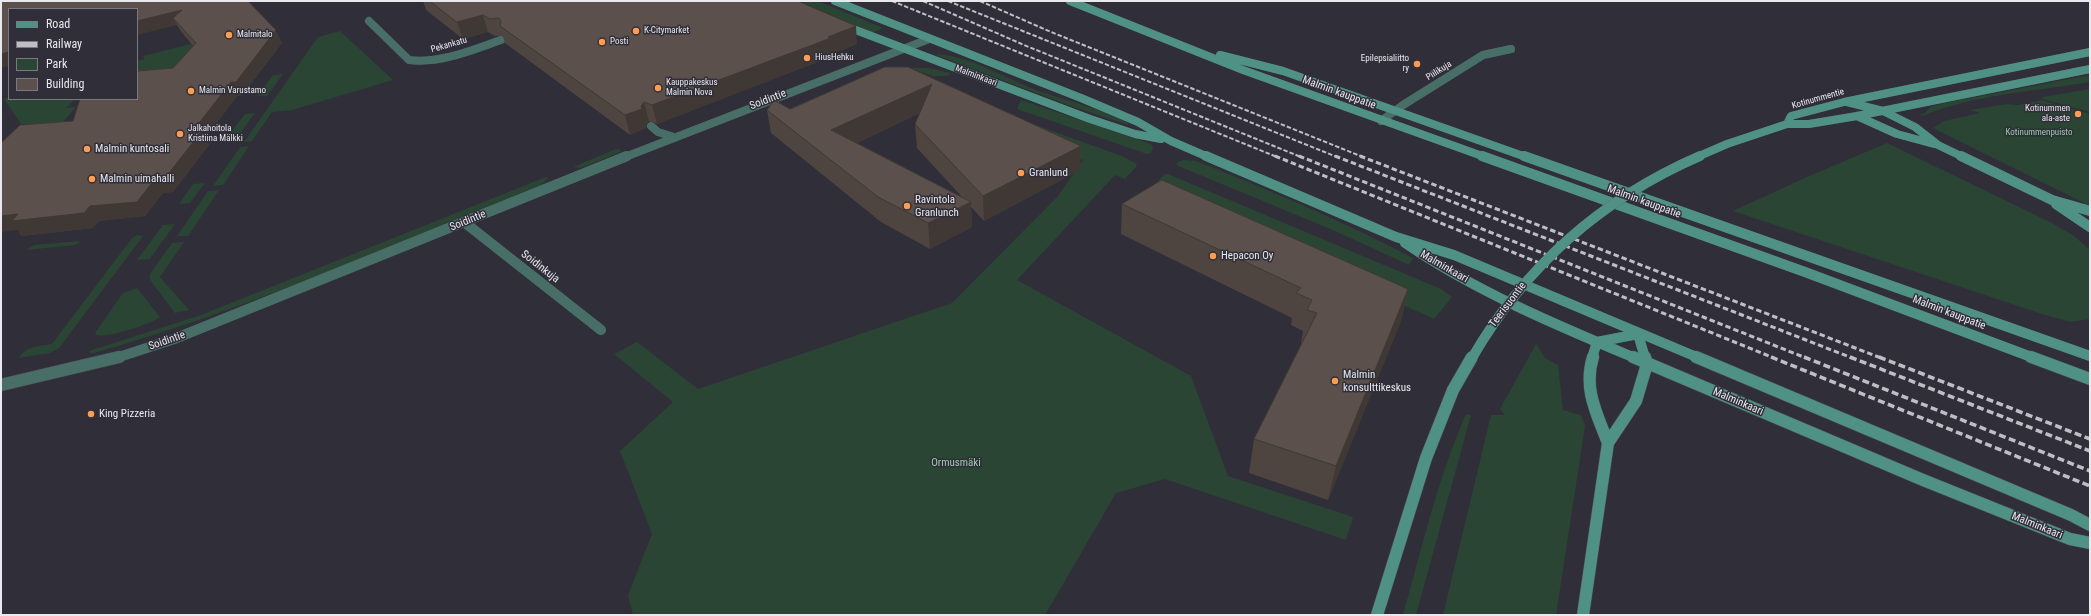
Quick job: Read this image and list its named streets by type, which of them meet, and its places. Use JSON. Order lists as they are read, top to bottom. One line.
{"streets":{"main road":["Malminkaari","Malmin kauppatie","Kotinummentie","Teerisuontie"],"street":["Pekankatu","Piilikuja","Soidintie","Soidinkuja"]},"crossings":[["Piilikuja","Malmin kauppatie"],["Malminkaari","Soidintie"],["Kotinummentie","Teerisuontie"],["Soidintie","Soidinkuja"]],"parks":["Kotinummenpuisto","Ormusmäki"],"places":["K-Citymarket","Malmitalo","Posti","HiusHehku","Epilepsialiitto ry","Kauppakeskus Malmin Nova","Malmin Varustamo","Kotinummen ala-aste","Jalkahoitola Kristiina Mälkki","Malmin kuntosali","Granlund","Malmin uimahalli","Ravintola Granlunch","Hepacon Oy","Malmin konsulttikeskus","King Pizzeria"],"legend":["Road","Railway","Park","Building"]}
